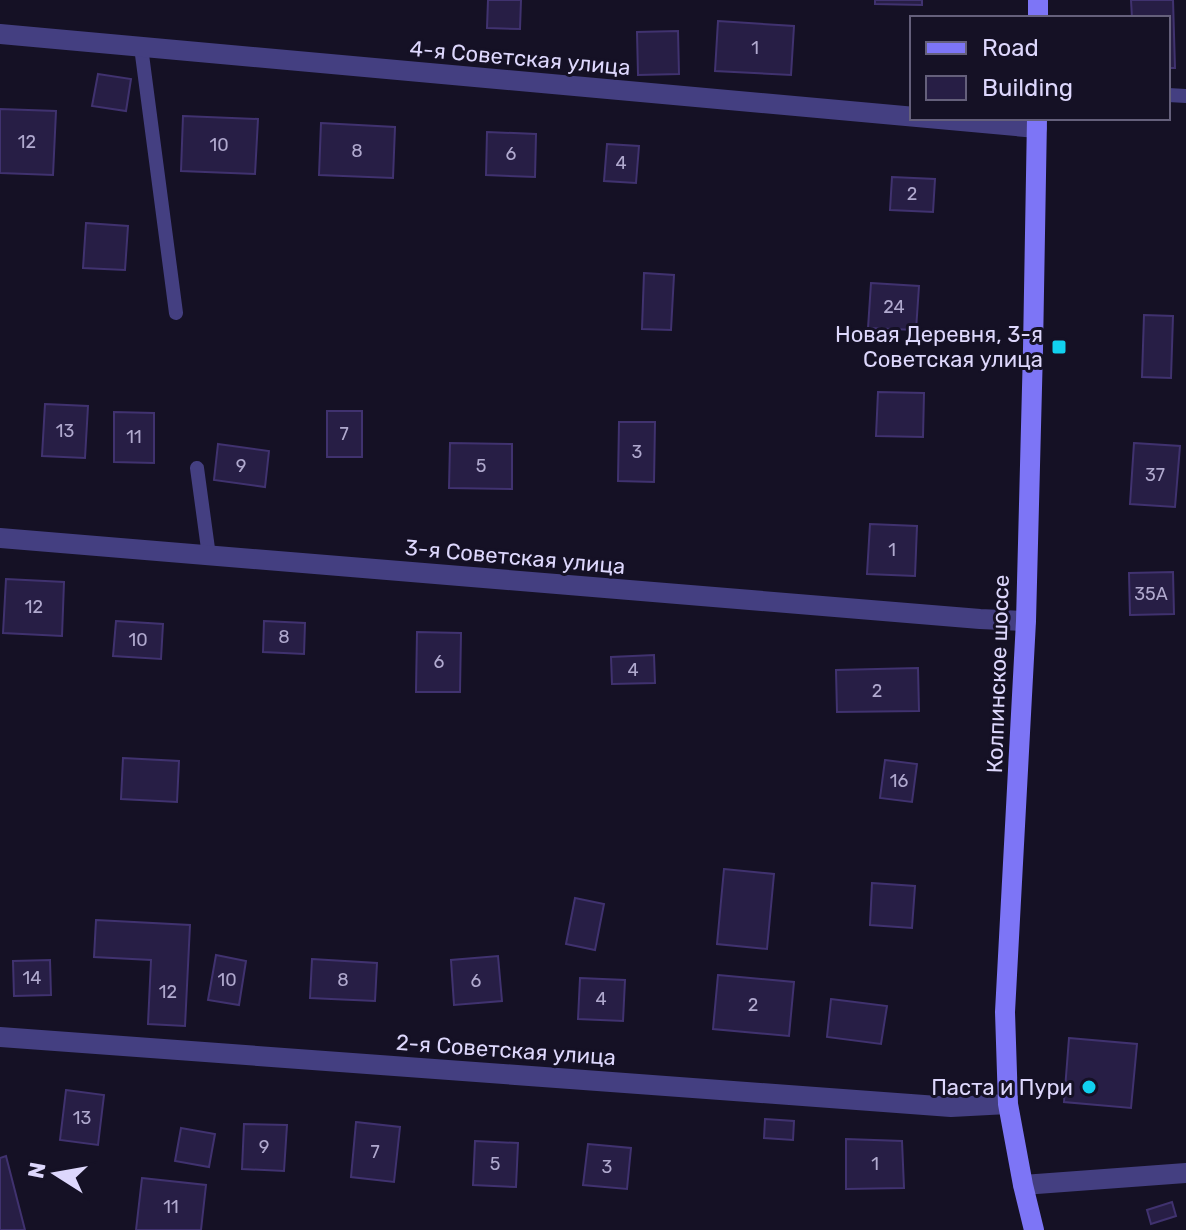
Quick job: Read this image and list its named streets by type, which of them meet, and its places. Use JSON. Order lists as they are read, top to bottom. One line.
{"streets":{"main road":["Колпинское шоссе"],"street":["4-я Советская улица","3-я Советская улица","2-я Советская улица"]},"crossings":[["4-я Советская улица","Колпинское шоссе"],["3-я Советская улица","Колпинское шоссе"],["Колпинское шоссе","2-я Советская улица"]],"places":{"transit":["Новая Деревня, 3-я Советская улица"],"other":["Паста и Пури"]},"house_numbers":["1","12","10","8","6","4","2","24","13","7","11","3","9","5","37","1","35А","12","8","10","6","4","2","16","14","10","8","6","12","4","2","13","9","7","5","1","3","11"],"legend":["Road","Building"],"north":"left"}
